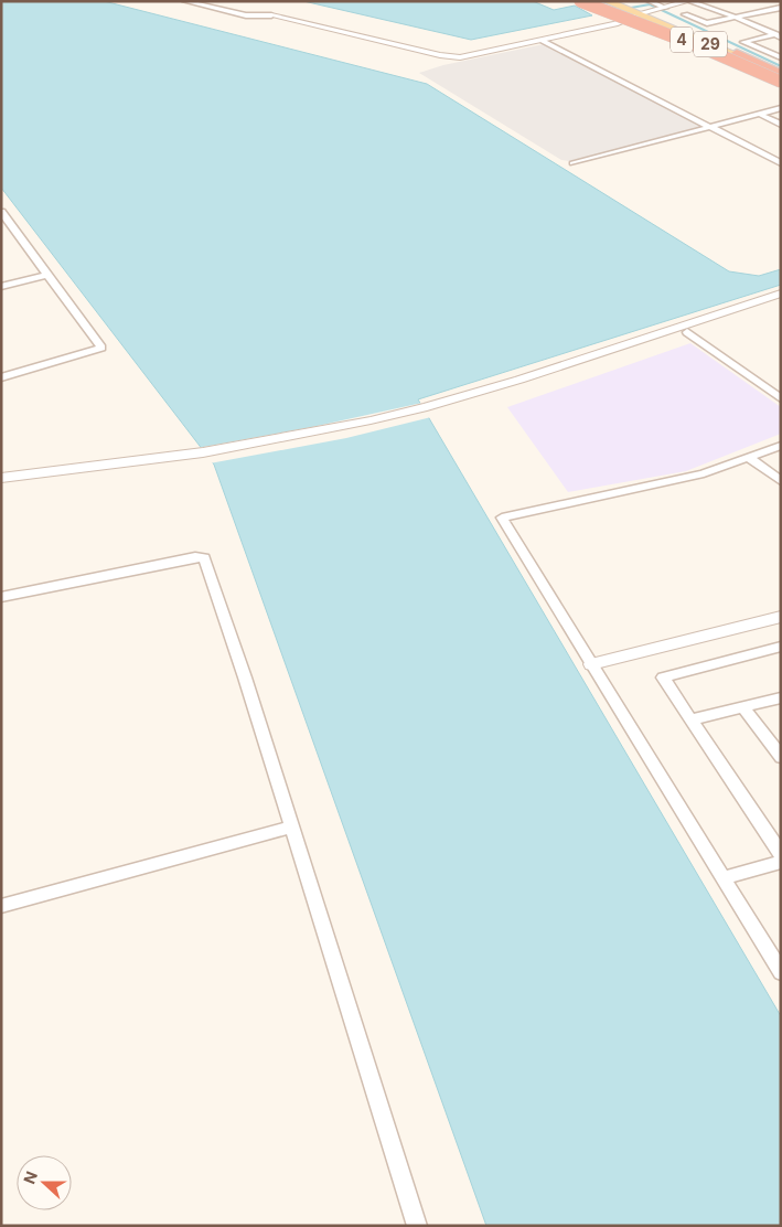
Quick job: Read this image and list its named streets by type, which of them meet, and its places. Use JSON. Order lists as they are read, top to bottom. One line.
{"streets":{"highway":["4"],"main road":["29"]},"crossings":[["4","29"]],"north":"left"}
